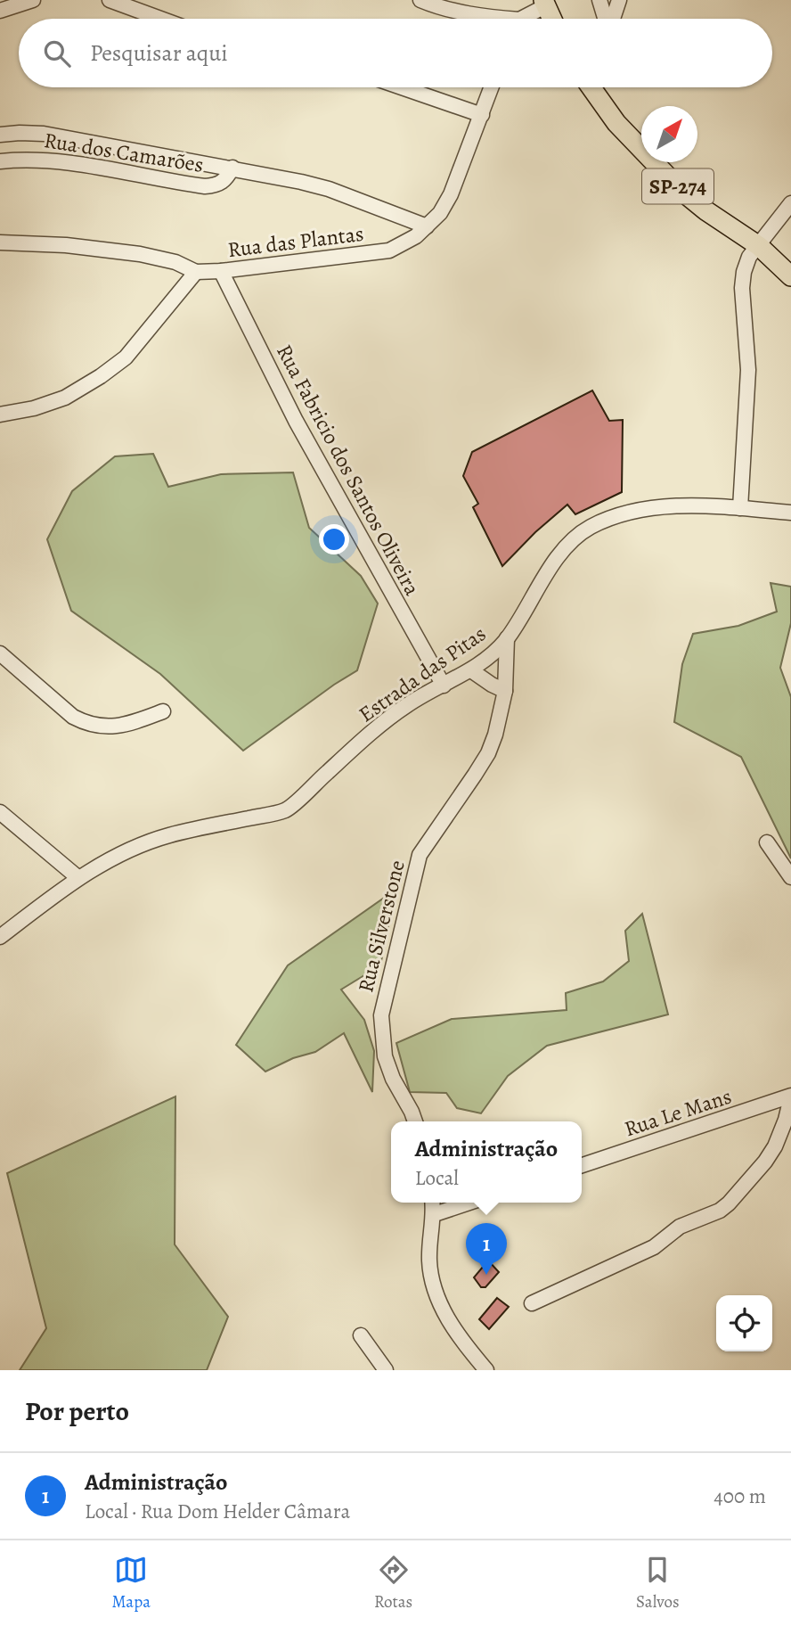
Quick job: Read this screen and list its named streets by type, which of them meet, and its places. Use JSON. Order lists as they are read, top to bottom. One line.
{"streets":{"main road":["SP-274"],"street":["Rua dos Camarões","Rua das Plantas","Rua Fabricio dos Santos Oliveira","Estrada das Pitas","Rua Silverstone","Rua Le Mans"]},"crossings":[["Rua dos Camarões","Rua das Plantas"],["Rua das Plantas","Rua Fabricio dos Santos Oliveira"],["Rua Fabricio dos Santos Oliveira","Estrada das Pitas"],["Estrada das Pitas","Rua Silverstone"]],"north":"top right","page":{"search":"Pesquisar aqui","popup":["Administração","Local"],"pins":"1","heading":"Por perto","list":[{"mark":"1","name":"Administração","note":"Local · Rua Dom Helder Câmara","value":"400 m"}],"nav":["Mapa","Rotas","Salvos"]}}
